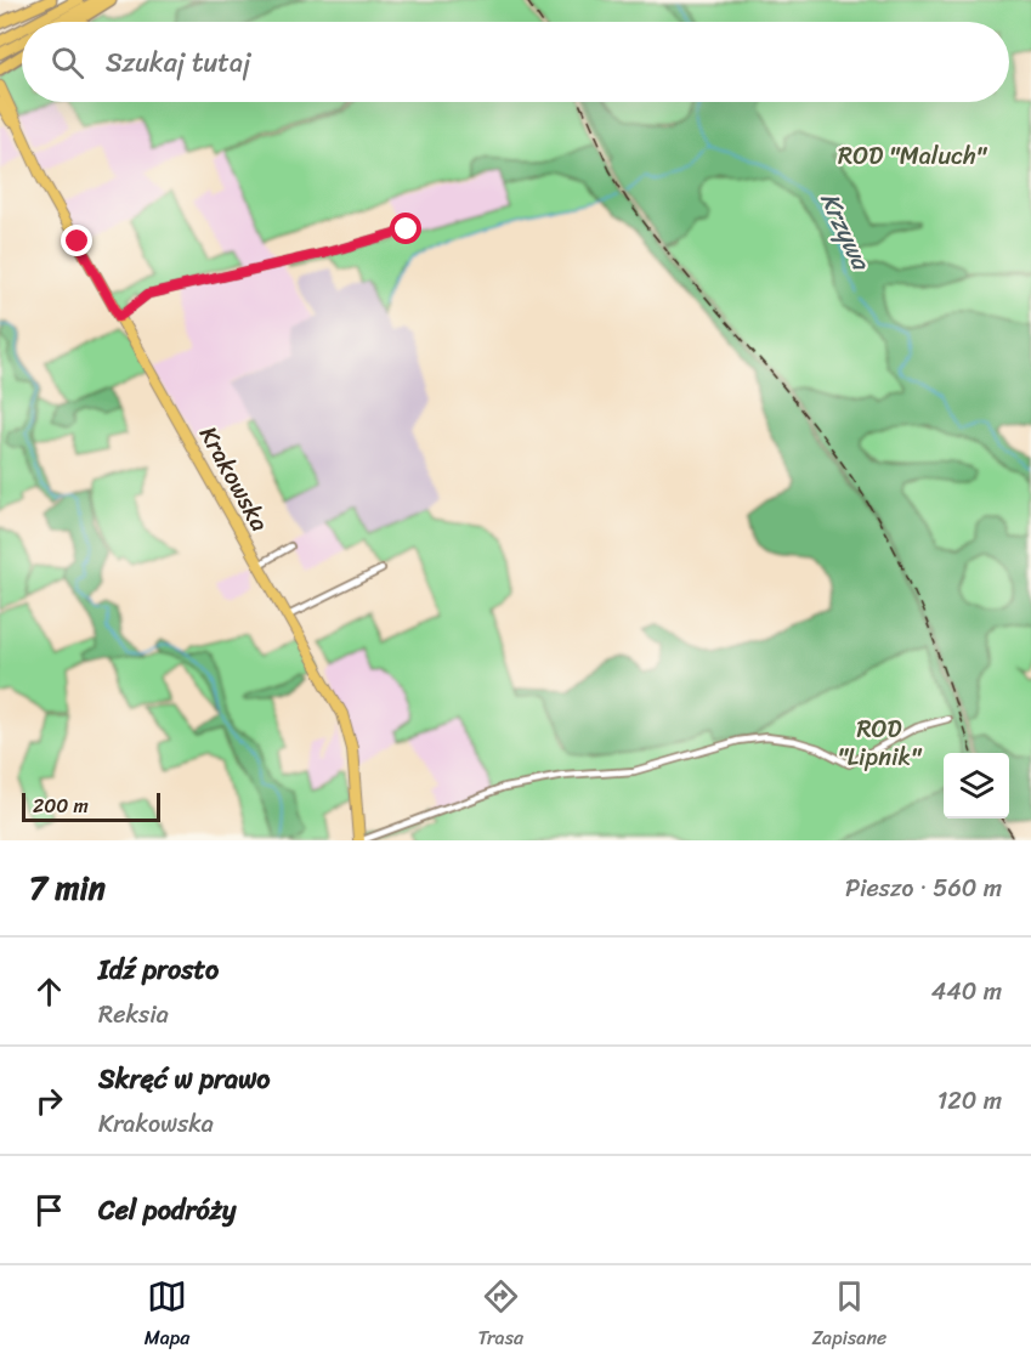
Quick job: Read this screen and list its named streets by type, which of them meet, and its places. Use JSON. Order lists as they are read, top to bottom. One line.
{"streets":{"main road":["Krakowska"]},"water":["Krzywa"],"parks":["ROD \"Maluch\"","ROD \"Lipnik\""],"scale_bar":"200 m","page":{"search":"Szukaj tutaj","scale":"200 m","heading":["7 min","Pieszo · 560 m"],"list":[["Idź prosto","Reksia","440 m"],["Skręć w prawo","Krakowska","120 m"],"Cel podróży"],"nav":["Mapa","Trasa","Zapisane"]}}
